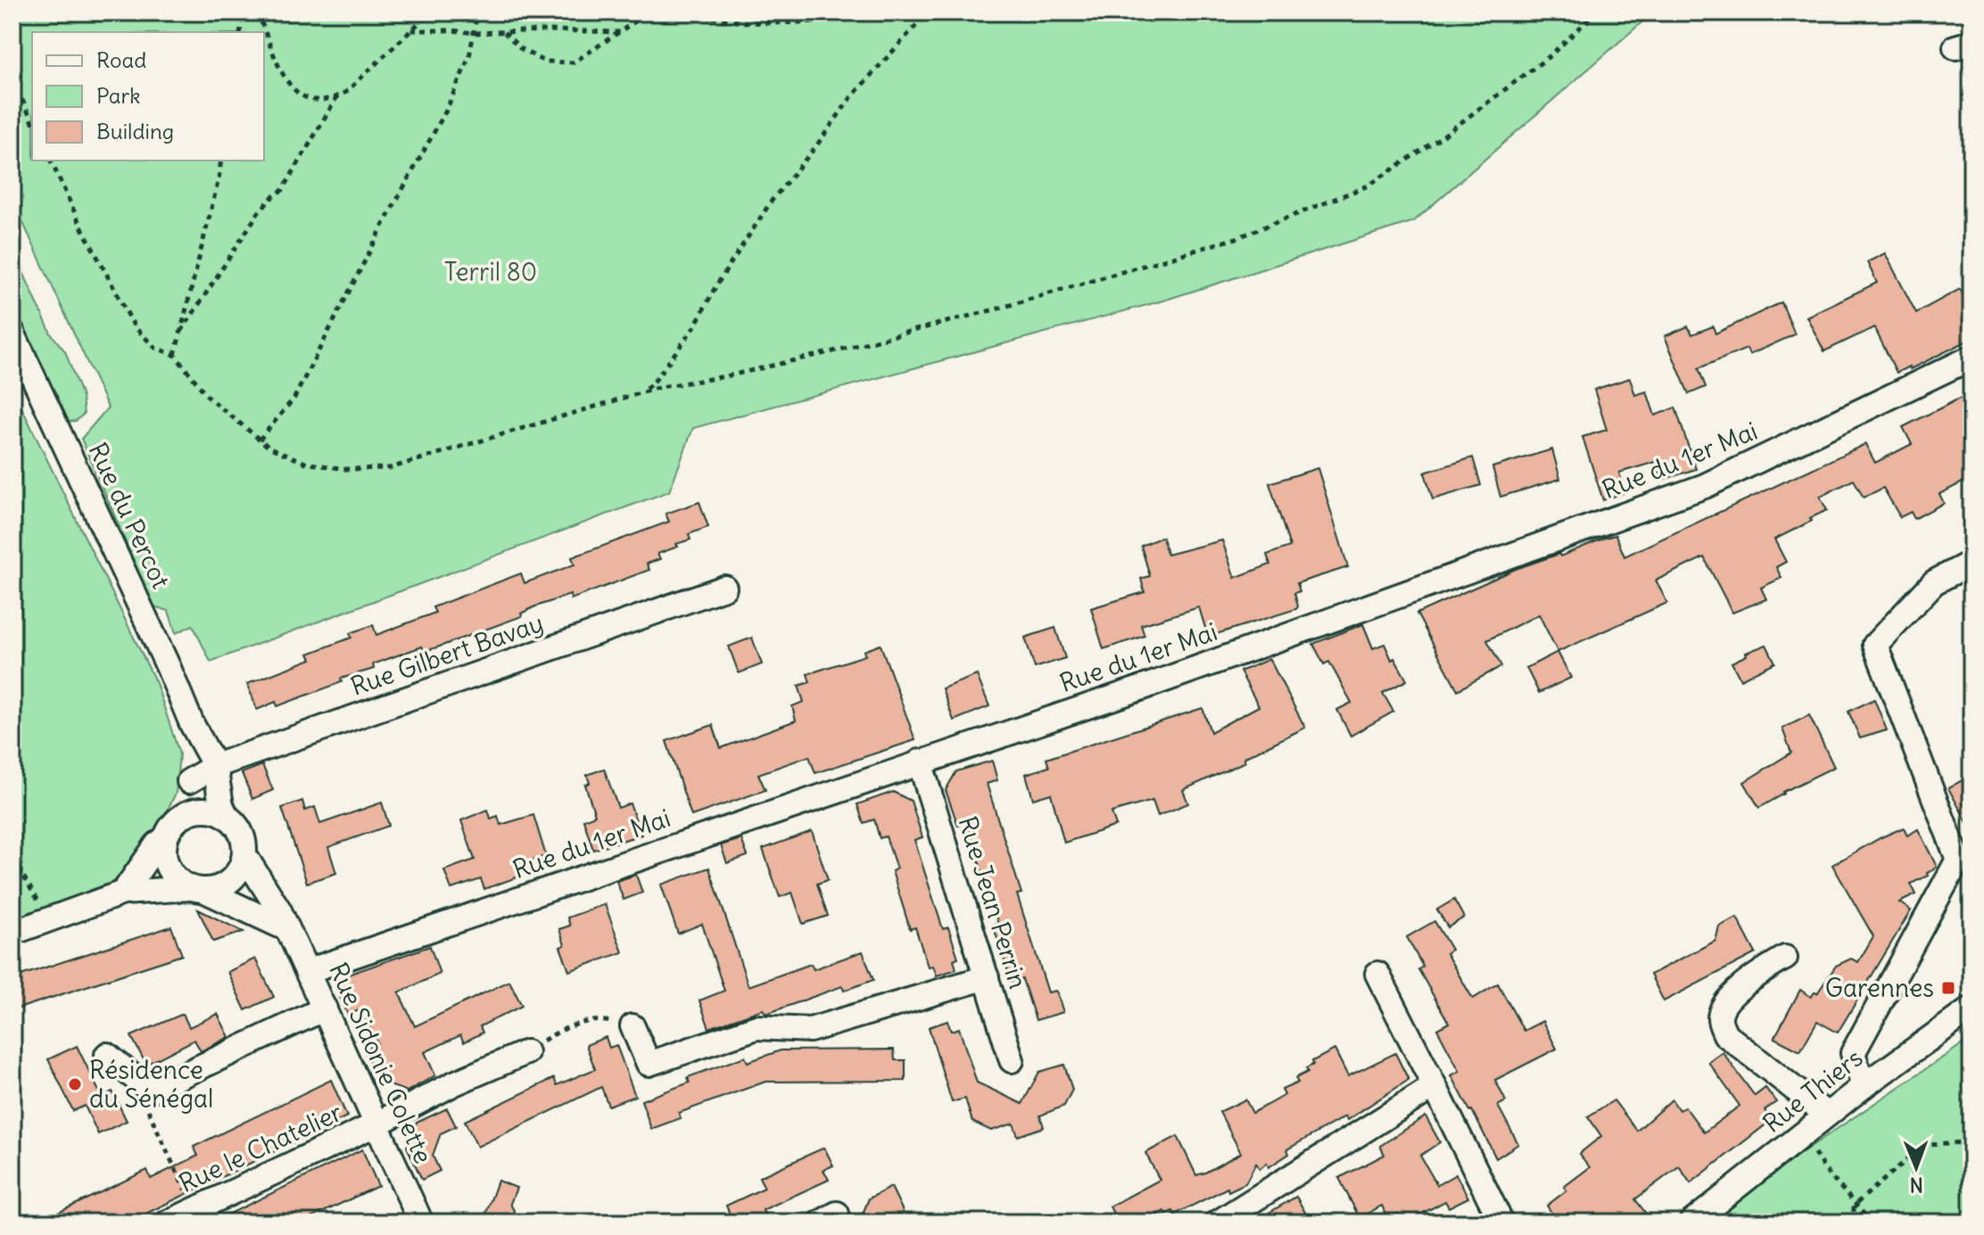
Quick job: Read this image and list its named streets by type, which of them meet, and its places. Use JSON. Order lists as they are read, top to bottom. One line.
{"streets":{"street":["Rue du 1er Mai","Rue du Percot","Rue Gilbert Bavay","Rue Jean Perrin","Rue Sidonie Colette","Rue Thiers","Rue le Chatelier"]},"crossings":[["Rue du 1er Mai","Rue Jean Perrin"],["Rue du 1er Mai","Rue Sidonie Colette"],["Rue du Percot","Rue Gilbert Bavay"],["Rue du Percot","Rue Sidonie Colette"],["Rue Sidonie Colette","Rue le Chatelier"]],"parks":["Terril 80"],"places":{"transit":["Garennes"],"other":["Résidence du Sénégal"]},"legend":["Road","Park","Building"],"north":"bottom"}
